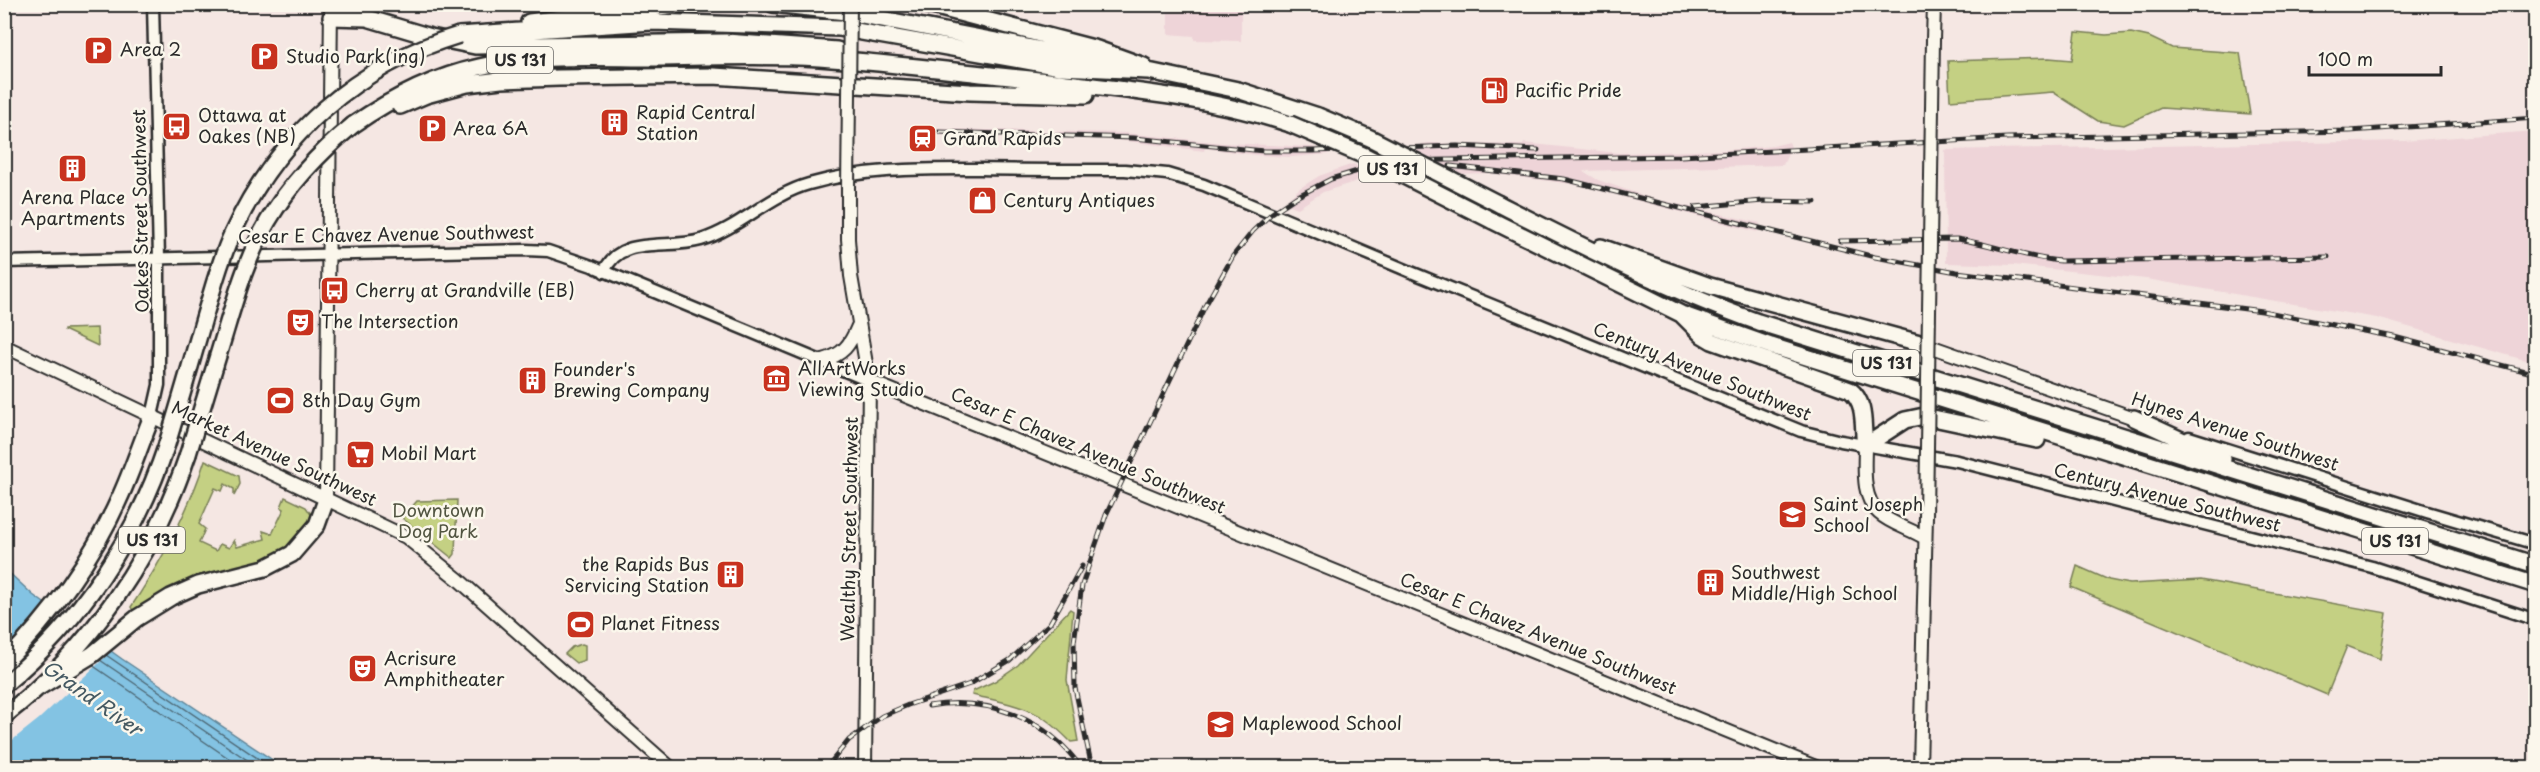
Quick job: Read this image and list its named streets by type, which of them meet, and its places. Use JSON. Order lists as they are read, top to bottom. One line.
{"streets":{"highway":["US 131"],"main road":["Cesar E Chavez Avenue Southwest","Hynes Avenue Southwest","Market Avenue Southwest","Wealthy Street Southwest"],"street":["Oakes Street Southwest","Century Avenue Southwest"]},"crossings":[["Oakes Street Southwest","Cesar E Chavez Avenue Southwest"],["Oakes Street Southwest","Market Avenue Southwest"],["Cesar E Chavez Avenue Southwest","Century Avenue Southwest"],["Cesar E Chavez Avenue Southwest","Wealthy Street Southwest"]],"water":["Grand River"],"parks":["Downtown Dog Park"],"places":{"parking":["Area 2","Studio Park(ing)","Area 6A"],"fuel station":["Pacific Pride"],"building":["Rapid Central Station","Arena Place Apartments","Founder's Brewing Company","the Rapids Bus Servicing Station","Southwest Middle/High School"],"bus stop":["Ottawa at Oakes (NB)","Cherry at Grandville (EB)"],"station":["Grand Rapids"],"shop":["Century Antiques"],"theatre":["The Intersection","Acrisure Amphitheater"],"museum":["AllArtWorks Viewing Studio"],"sports":["8th Day Gym","Planet Fitness"],"supermarket":["Mobil Mart"],"school or university":["Saint Joseph School","Maplewood School"]},"scale_bar":"100 m"}
